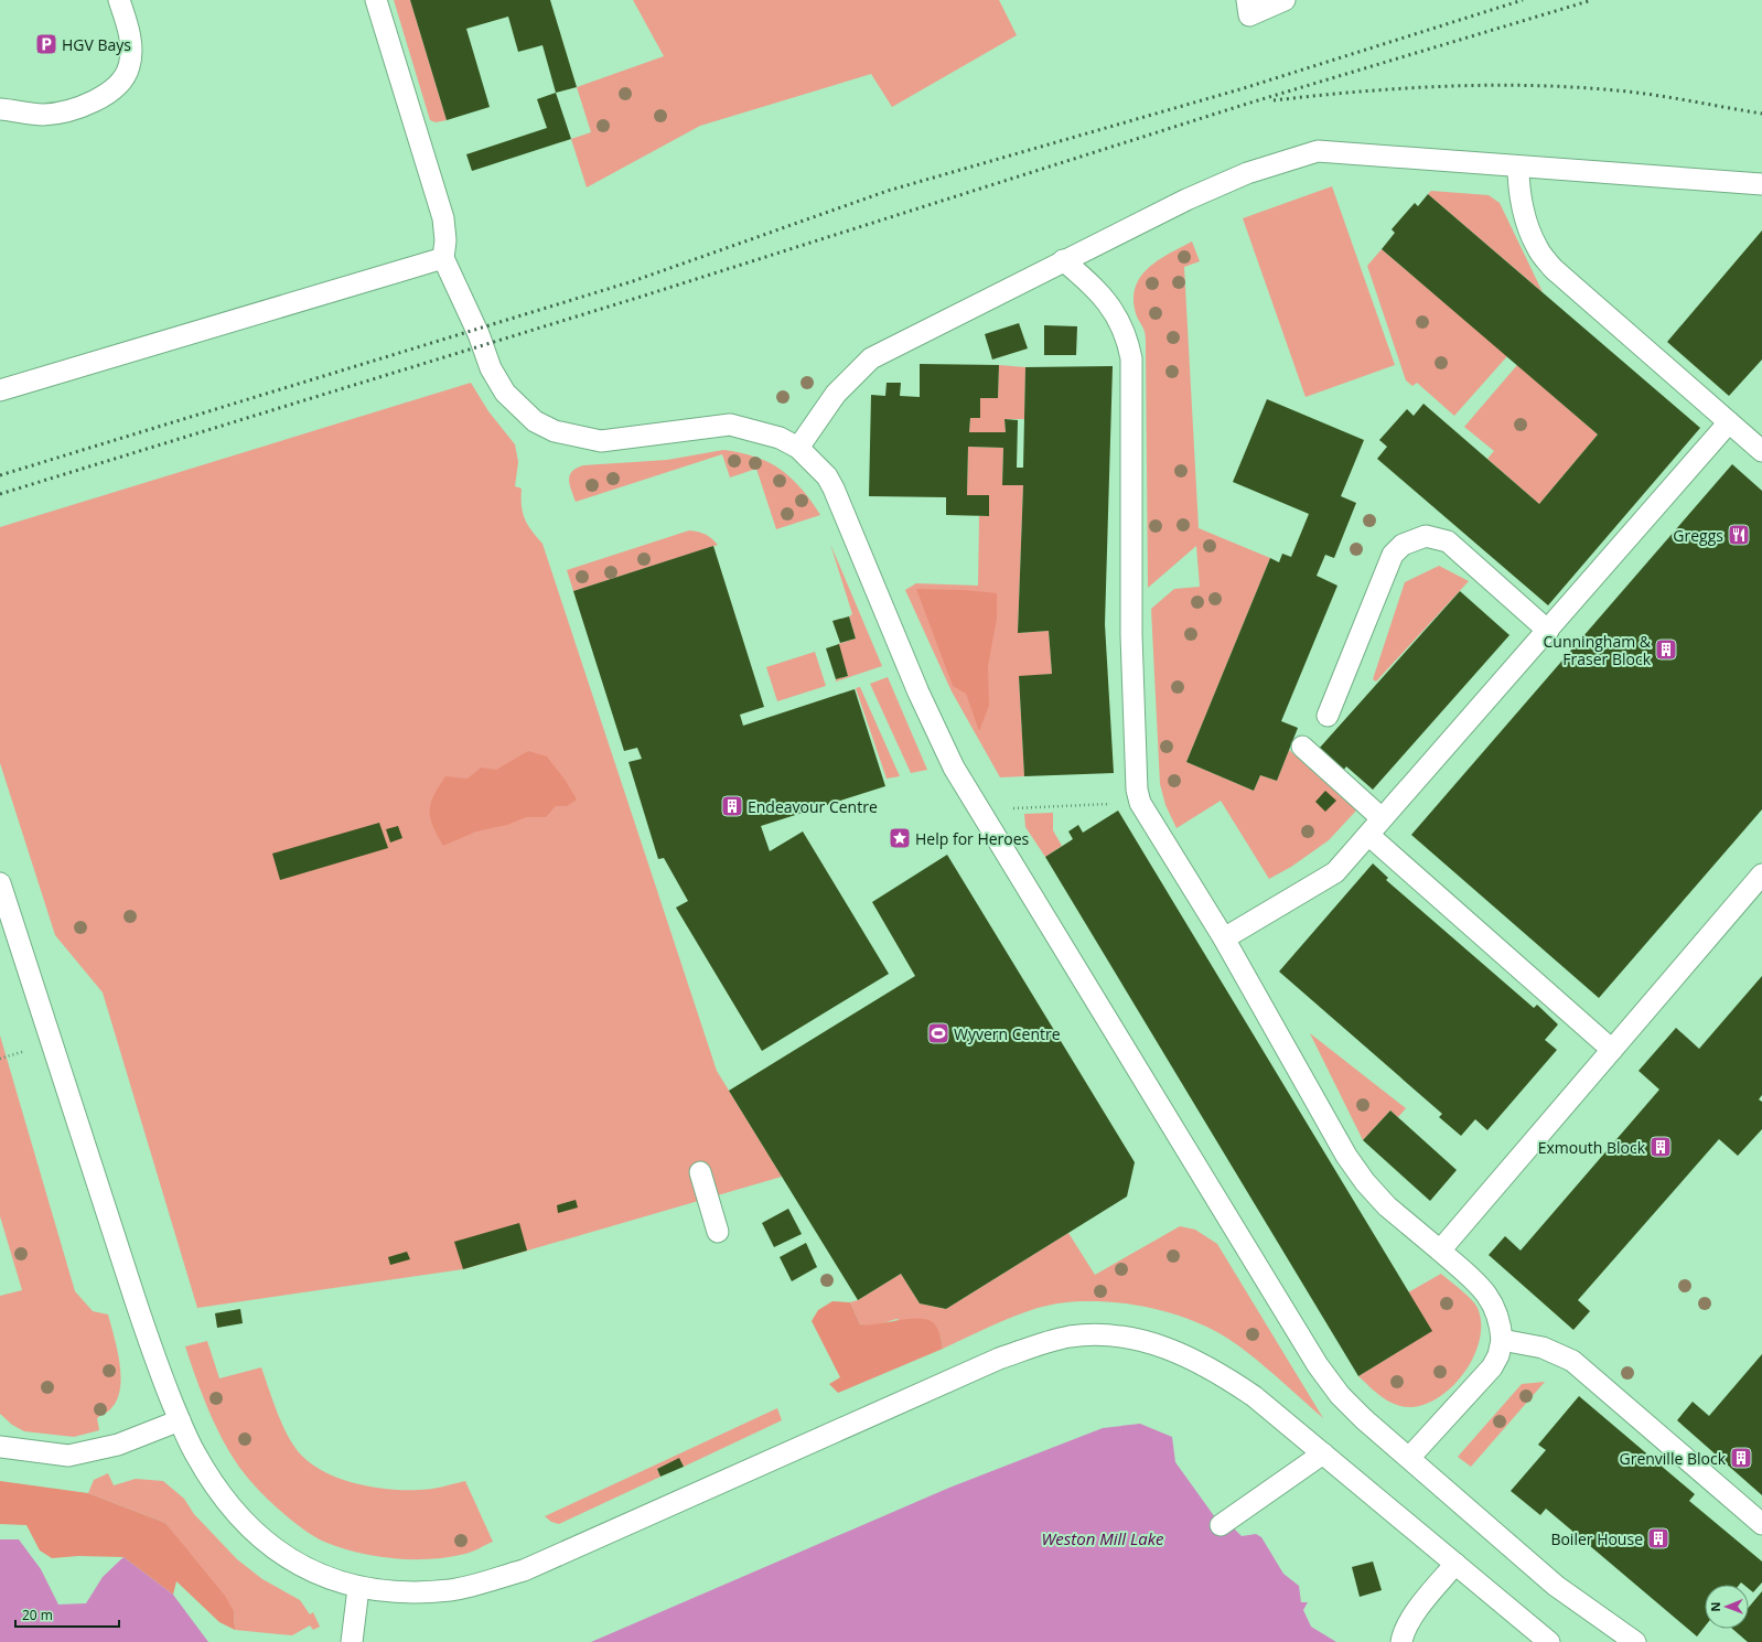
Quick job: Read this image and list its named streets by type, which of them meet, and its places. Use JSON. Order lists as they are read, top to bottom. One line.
{"water":["Weston Mill Lake"],"places":{"parking":["HGV Bays"],"restaurant":["Greggs"],"building":["Cunningham & Fraser Block","Endeavour Centre","Exmouth Block","Grenville Block","Boiler House"],"place":["Help for Heroes"],"sports":["Wyvern Centre"]},"scale_bar":"20 m","north":"left"}
